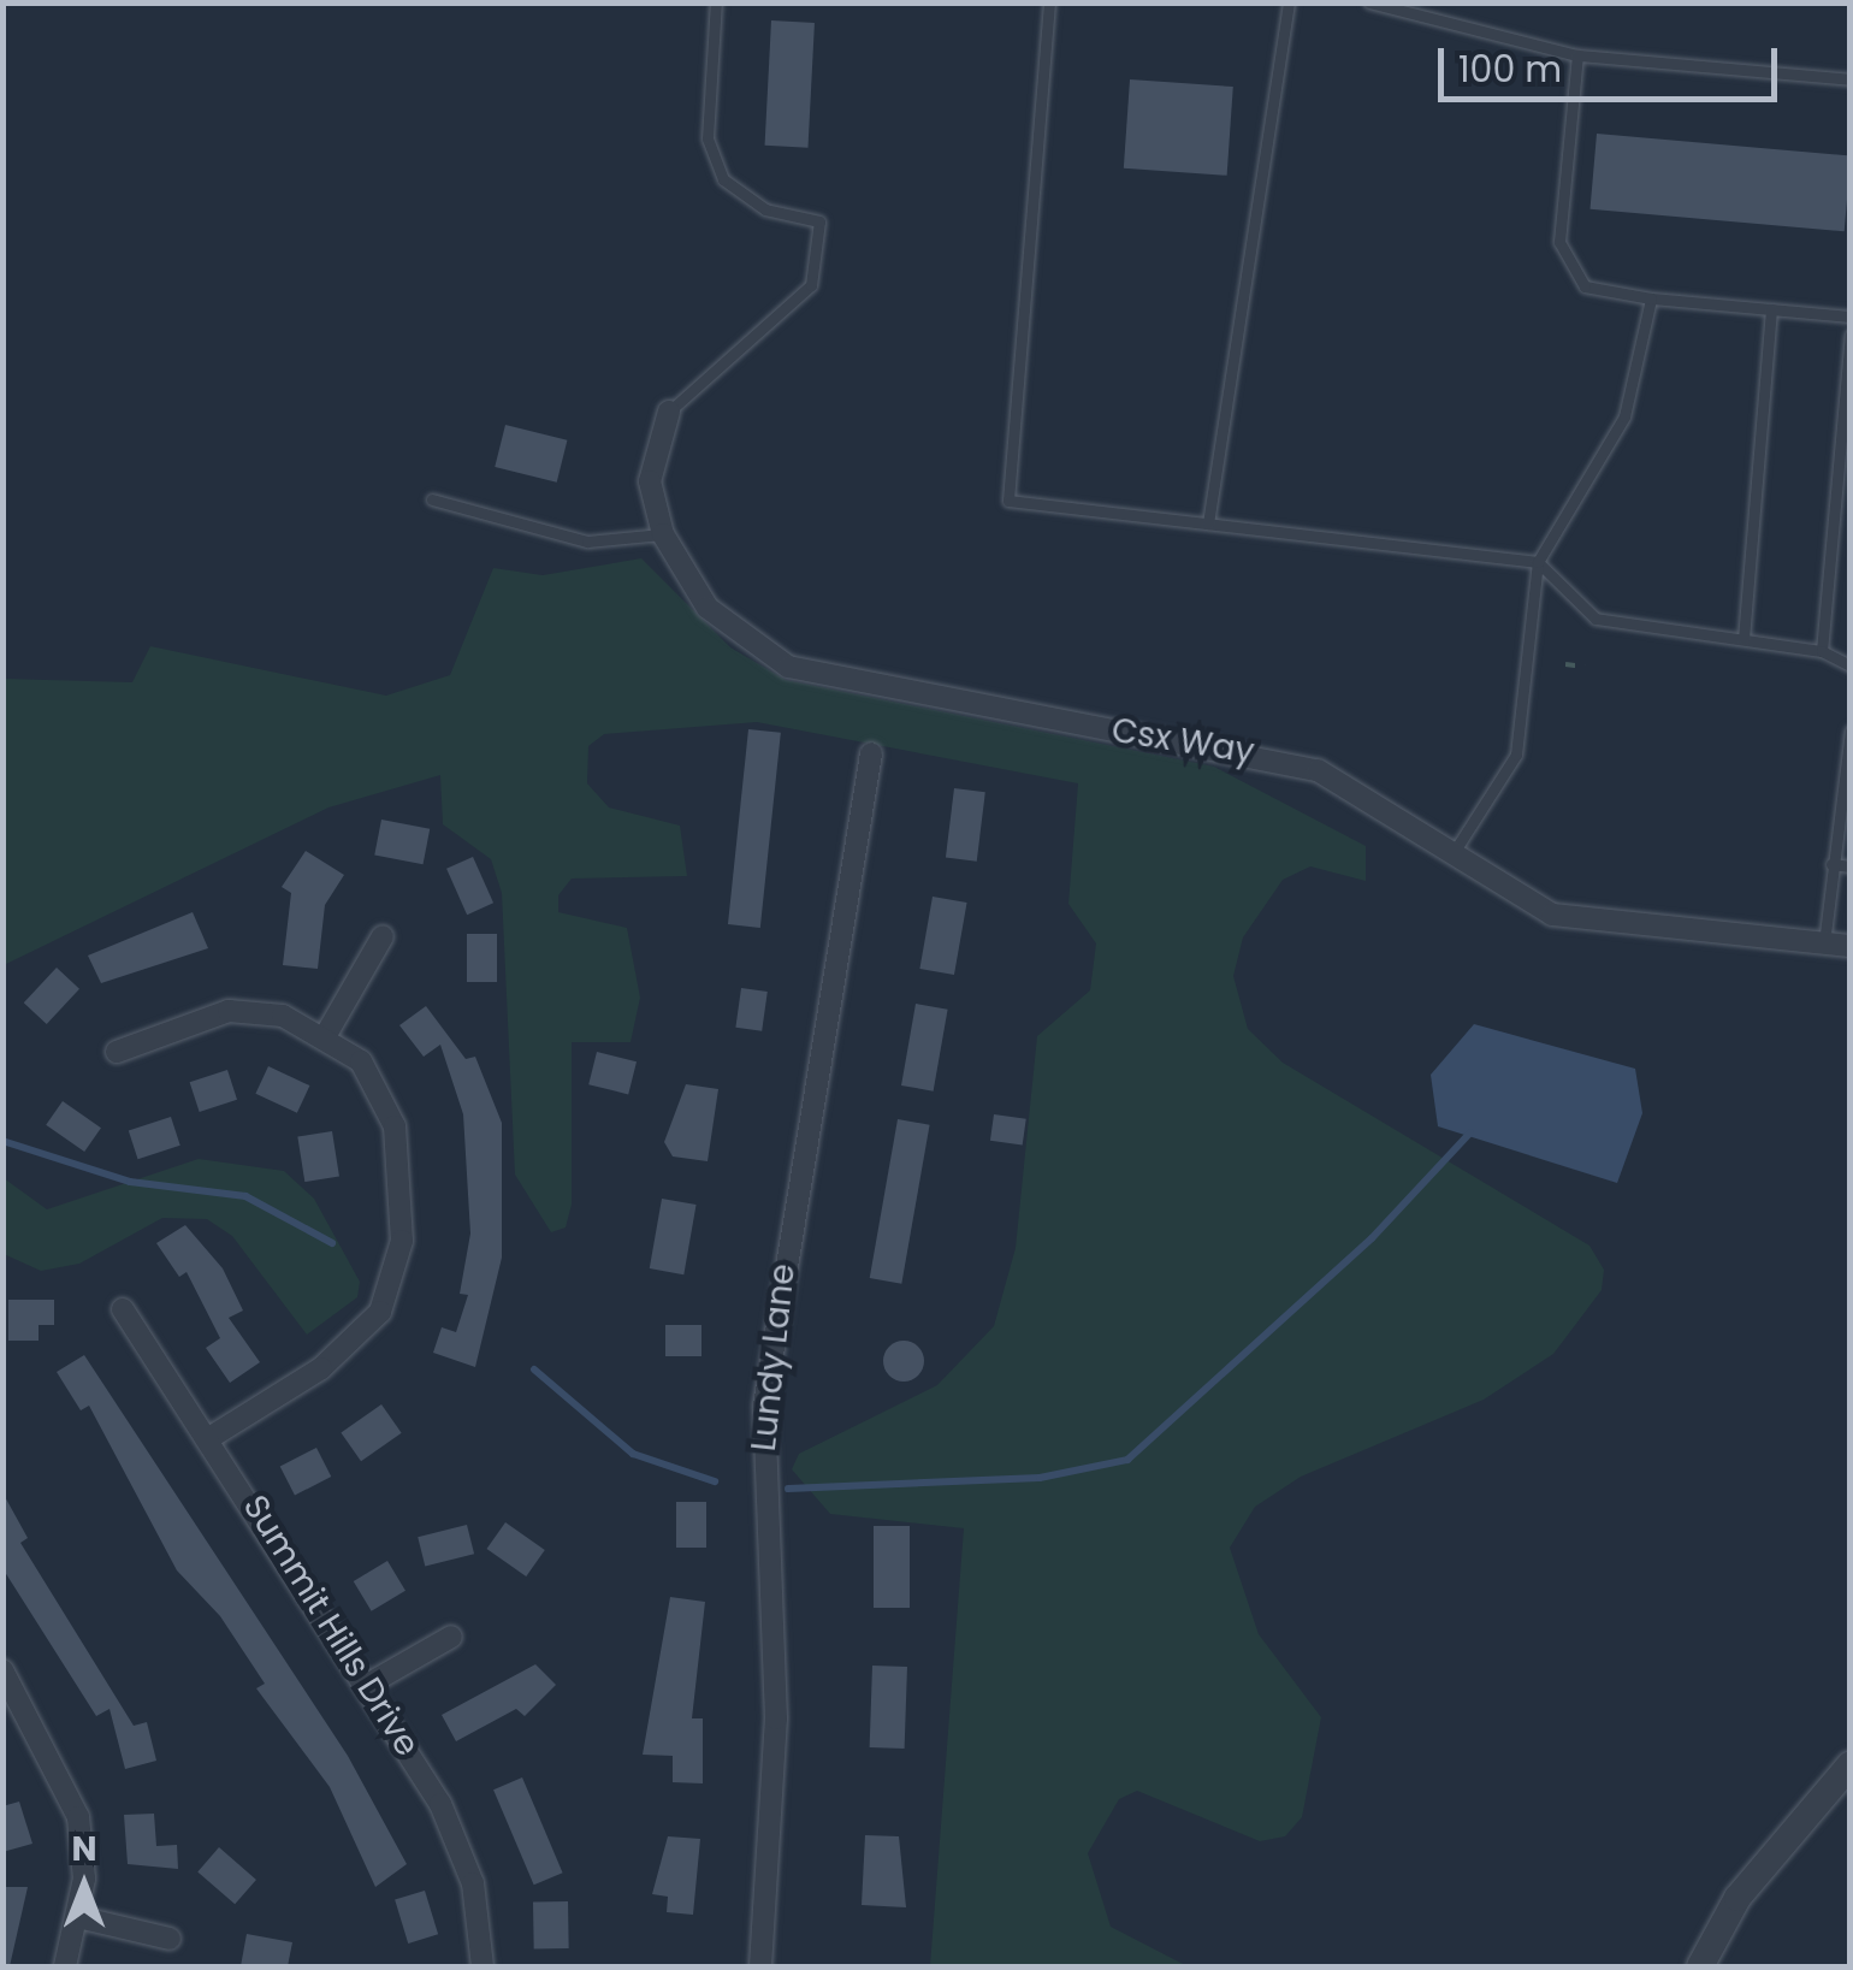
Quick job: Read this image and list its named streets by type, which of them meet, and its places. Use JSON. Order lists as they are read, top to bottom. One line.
{"streets":{"street":["Csx Way","Lundy Lane","Summit Hills Drive"]},"scale_bar":"100 m","north":"top"}
